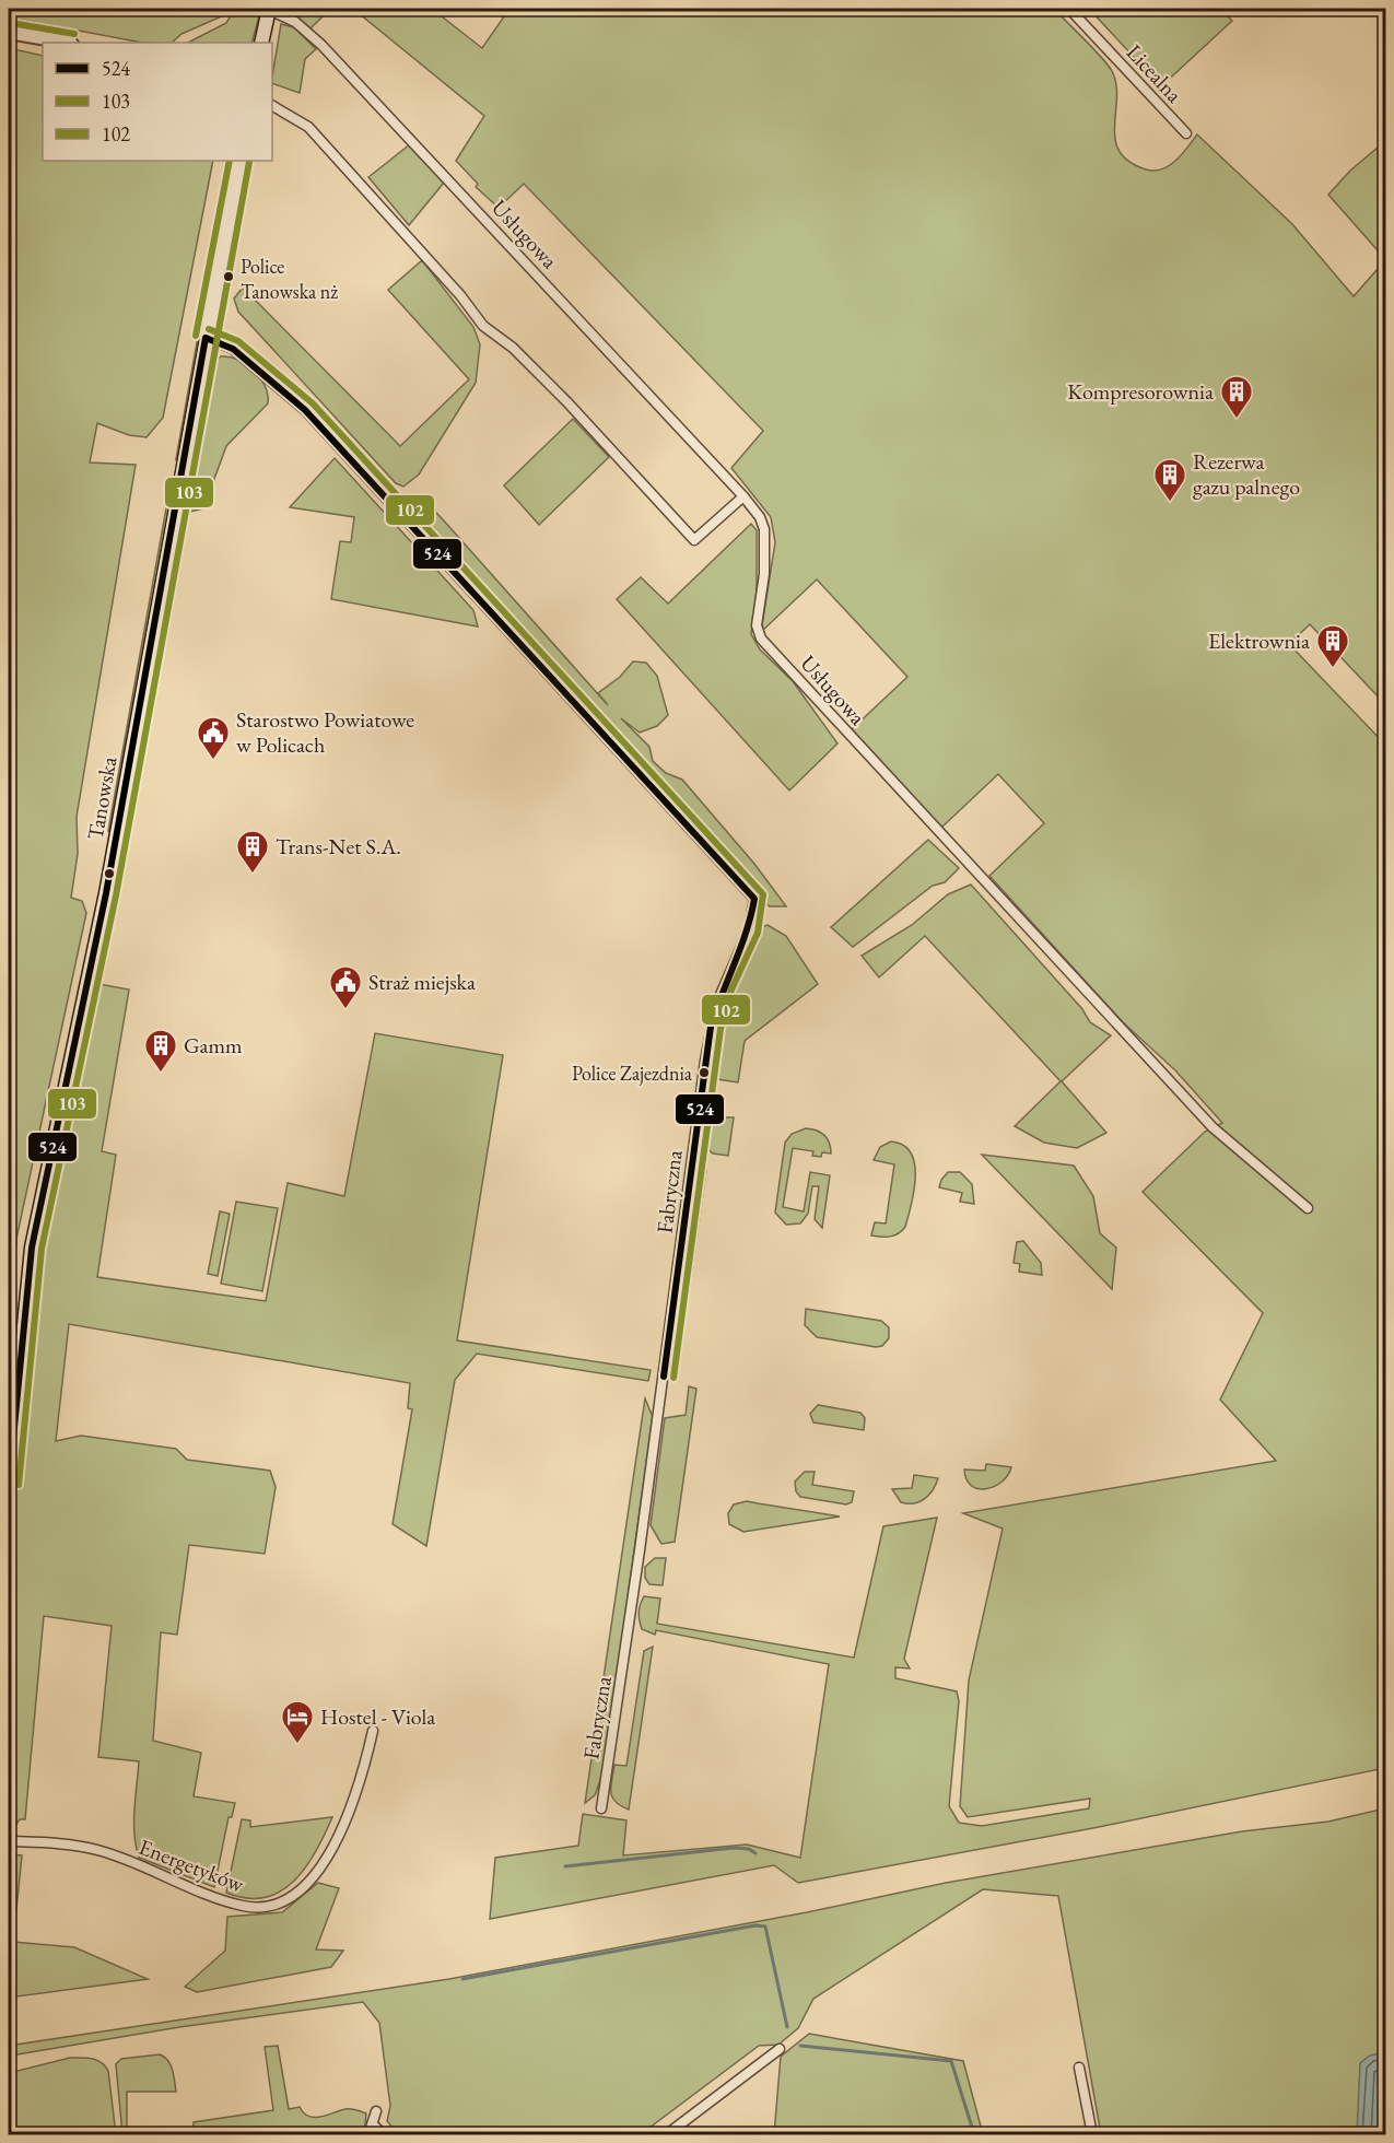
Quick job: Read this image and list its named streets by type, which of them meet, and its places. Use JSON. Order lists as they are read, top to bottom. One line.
{"streets":{"main road":["Tanowska"],"street":["Licealna","Usługowa","Fabryczna","Energetyków"]},"crossings":[["Tanowska","Fabryczna"]],"places":{"other":["Police Tanowska nż","Police Zajezdnia"],"building":["Kompresorownia","Rezerwa gazu palnego","Elektrownia","Trans-Net S.A.","Gamm"],"public building":["Starostwo Powiatowe w Policach","Straż miejska"],"hotel":["Hostel - Viola"]},"lines":["transit line 102","transit line 103","transit line 524"],"legend":["524","103","102"]}
